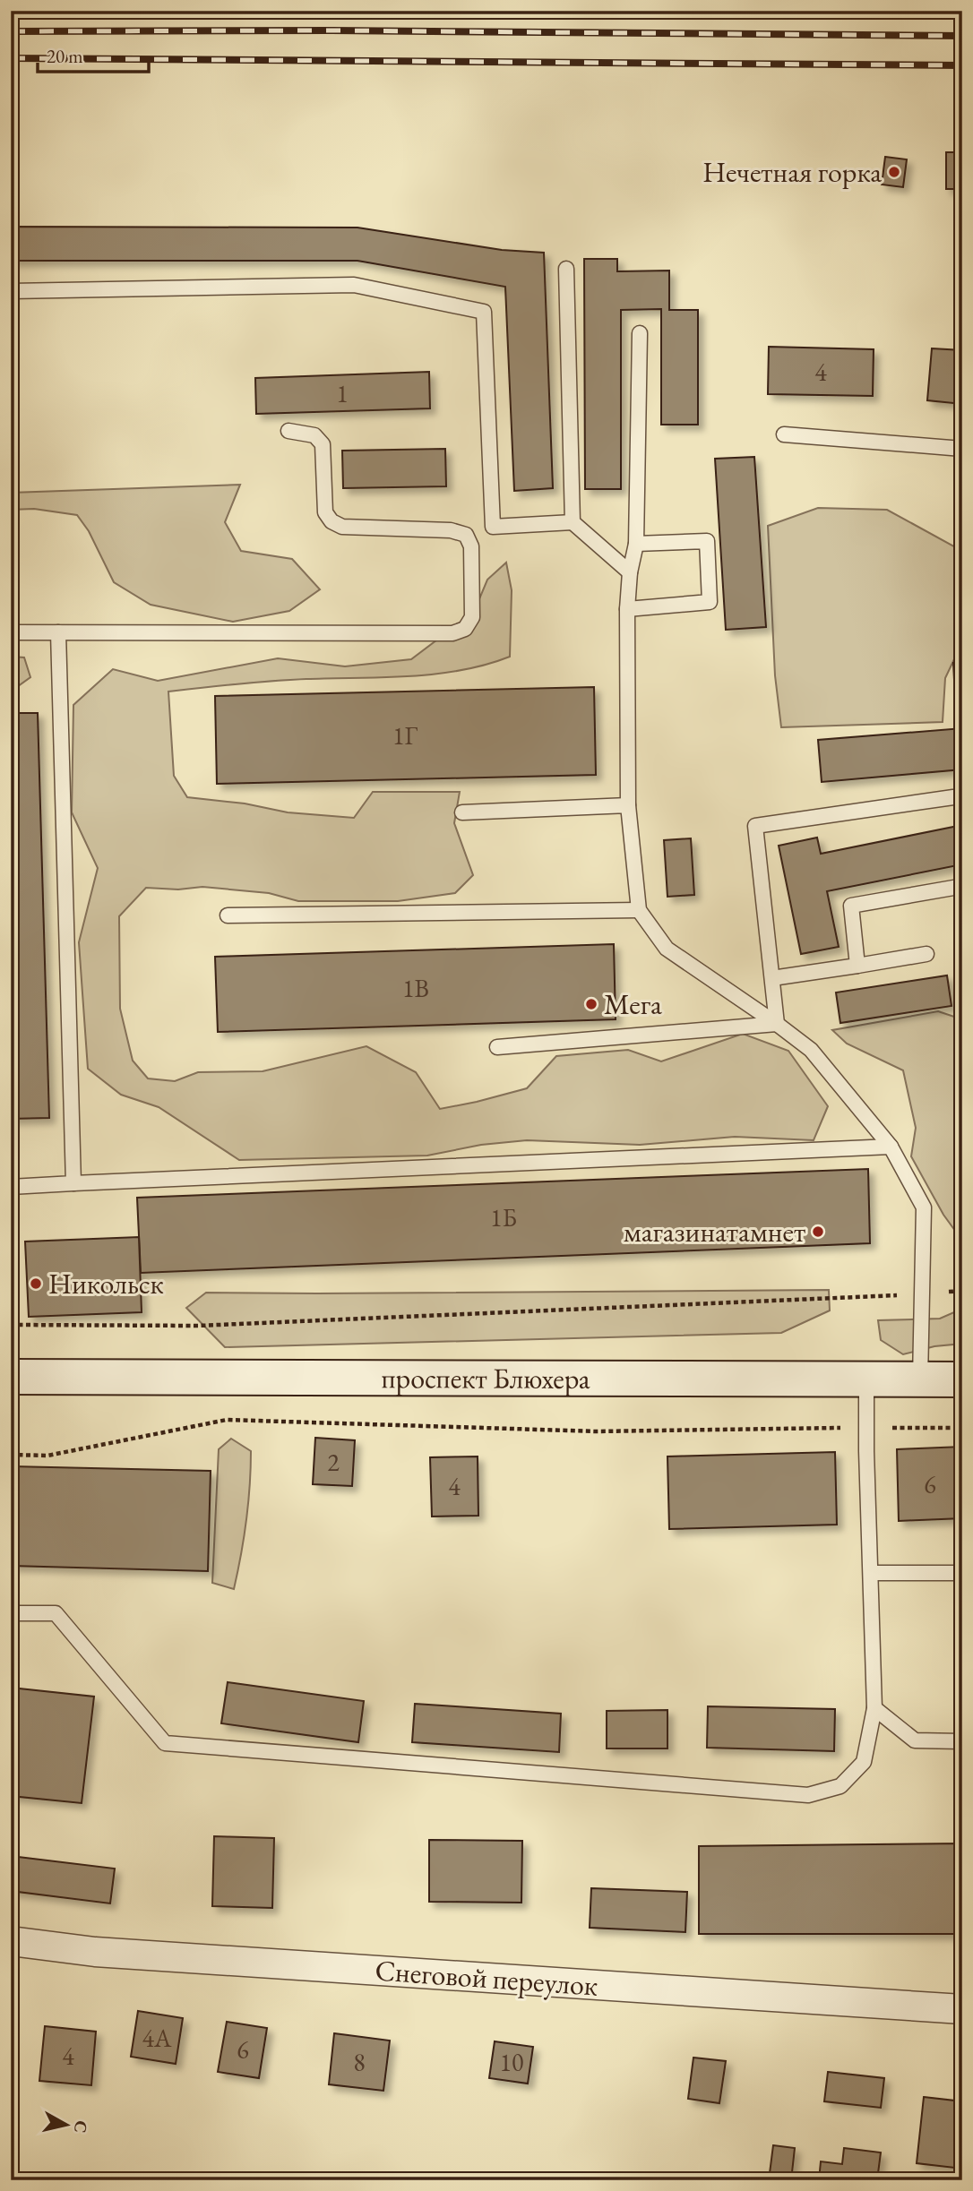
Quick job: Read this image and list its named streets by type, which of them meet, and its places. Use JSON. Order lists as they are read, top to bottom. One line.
{"streets":{"main road":["проспект Блюхера"],"street":["Снеговой переулок"]},"places":["Нечетная горка","Мега","магазинатамнет","Никольск"],"house_numbers":["4","1","1Г","1В","1Б","2","6","4","4А","6","4","8","10"],"scale_bar":"20 m","north":"right"}
